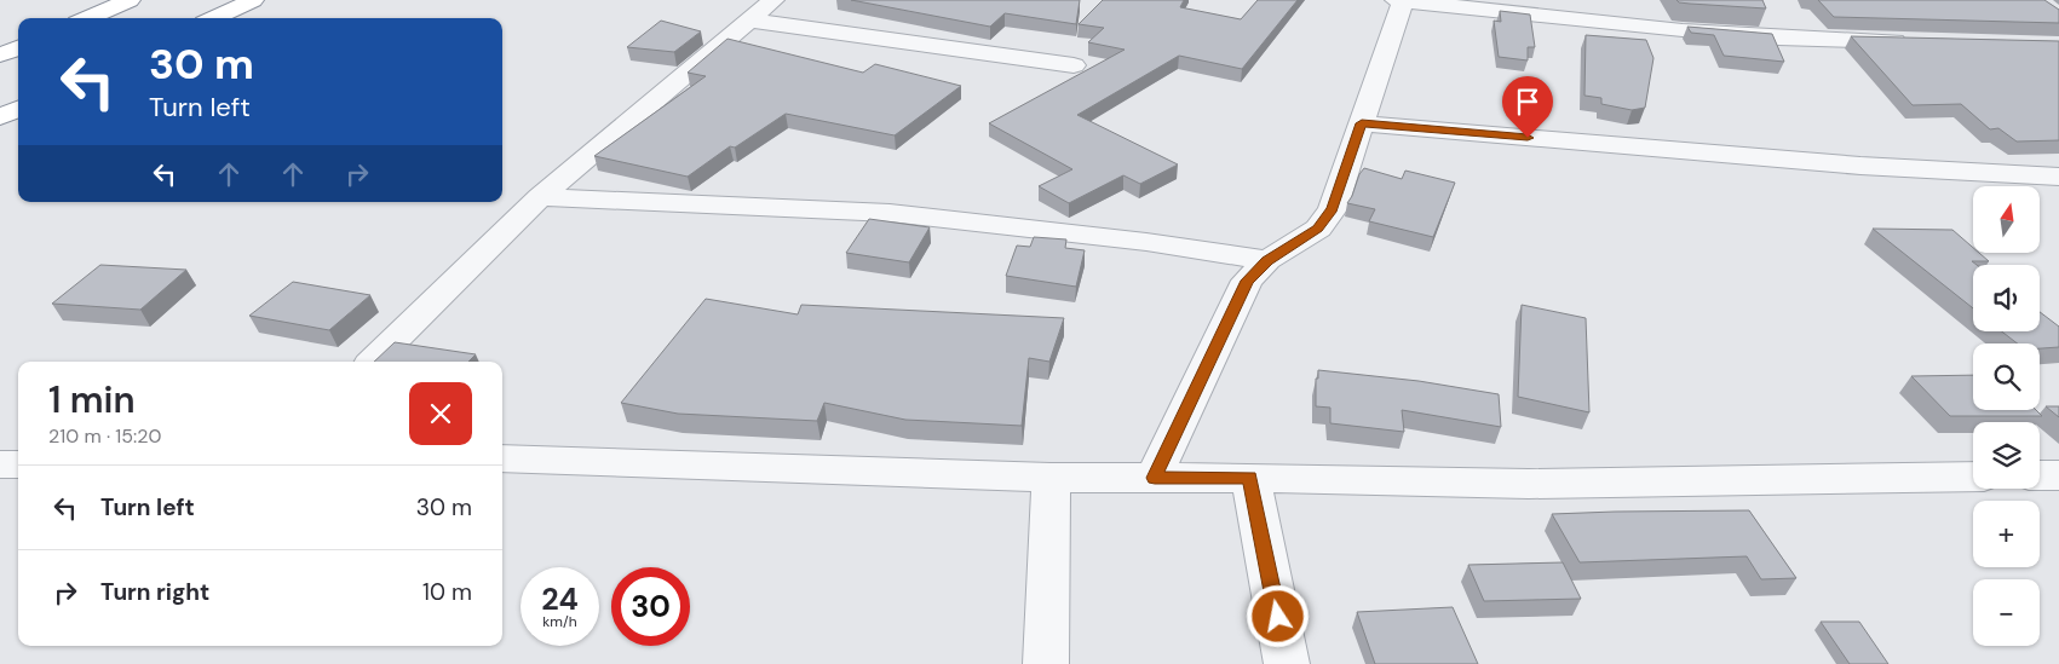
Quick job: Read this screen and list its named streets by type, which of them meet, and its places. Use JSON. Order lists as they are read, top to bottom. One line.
{"north":"top","page":{"turn":["30 m","Turn left"],"map_buttons":["+","−"],"heading":["1 min","210 m · 15:20"],"list":[{"name":"Turn left","value":"30 m"},{"name":"Turn right","value":"10 m"}],"speed":"24 km/h","limit":"30"}}
